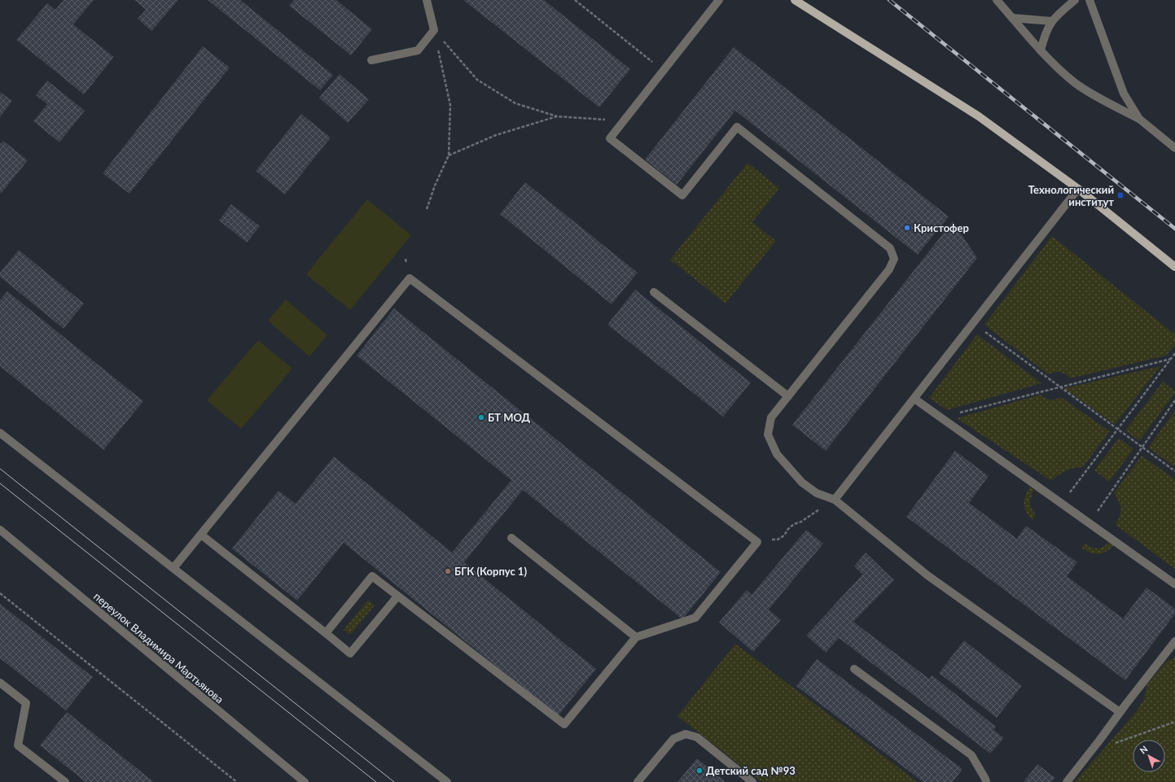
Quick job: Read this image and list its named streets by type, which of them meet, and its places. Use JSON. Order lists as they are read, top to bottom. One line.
{"streets":{"street":["переулок Владимира Мартьянова"]},"places":{"transit":["Технологический институт"],"other":["Кристофер","БТ МОД","БГК (Корпус 1)","Детский сад №93"]},"north":"top left"}
